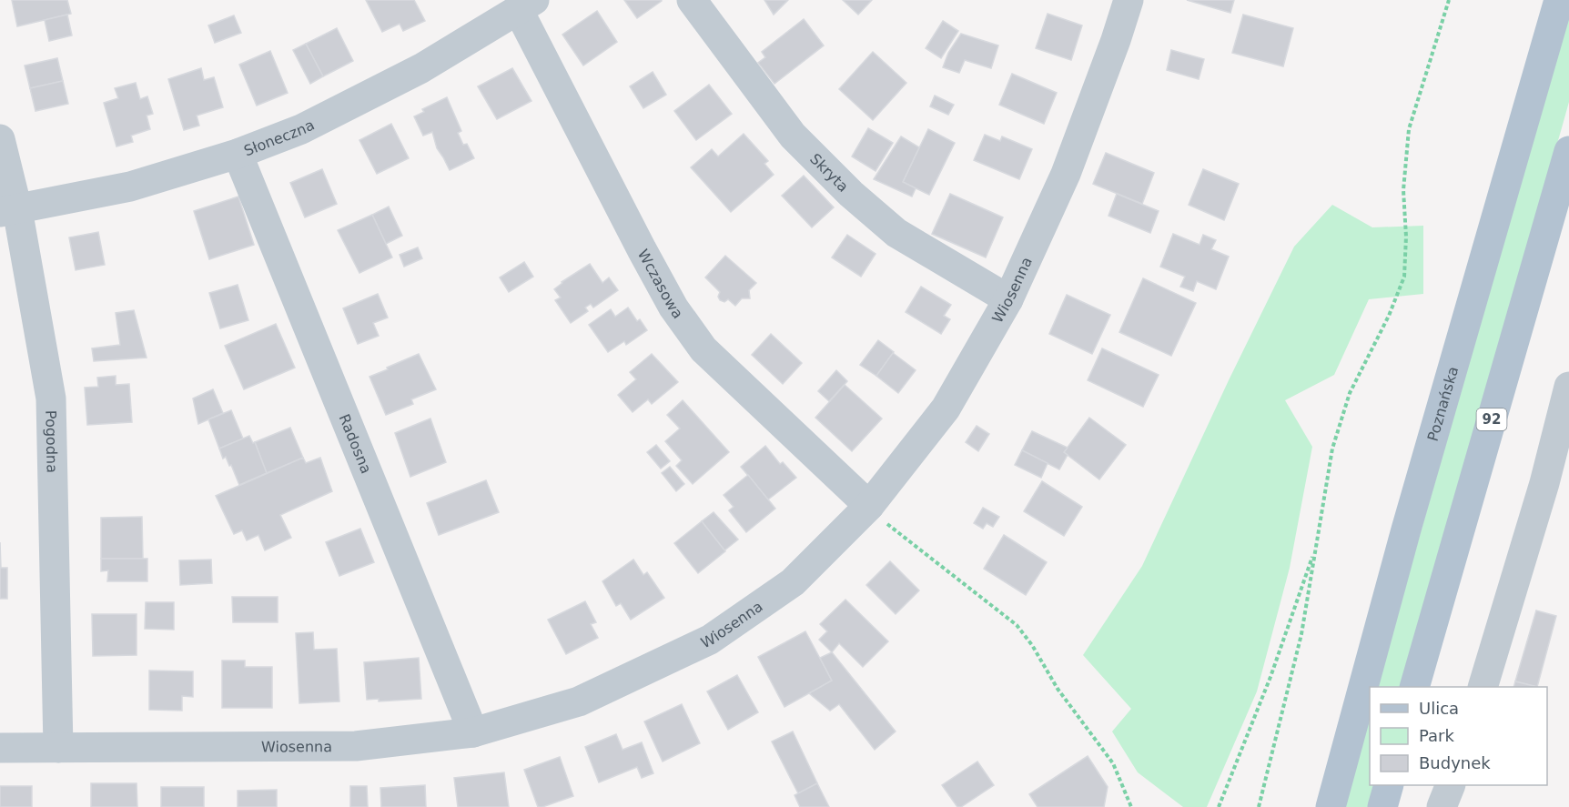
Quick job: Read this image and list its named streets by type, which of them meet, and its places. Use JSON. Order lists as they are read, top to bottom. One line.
{"streets":{"main road":["Poznańska","92"],"street":["Słoneczna","Skryta","Wczasowa","Wiosenna","Pogodna","Radosna"]},"crossings":[["Słoneczna","Wczasowa"],["Słoneczna","Pogodna"],["Słoneczna","Radosna"],["Skryta","Wiosenna"],["Wczasowa","Wiosenna"],["Wiosenna","Pogodna"],["Wiosenna","Radosna"]],"legend":["Ulica","Park","Budynek"]}
